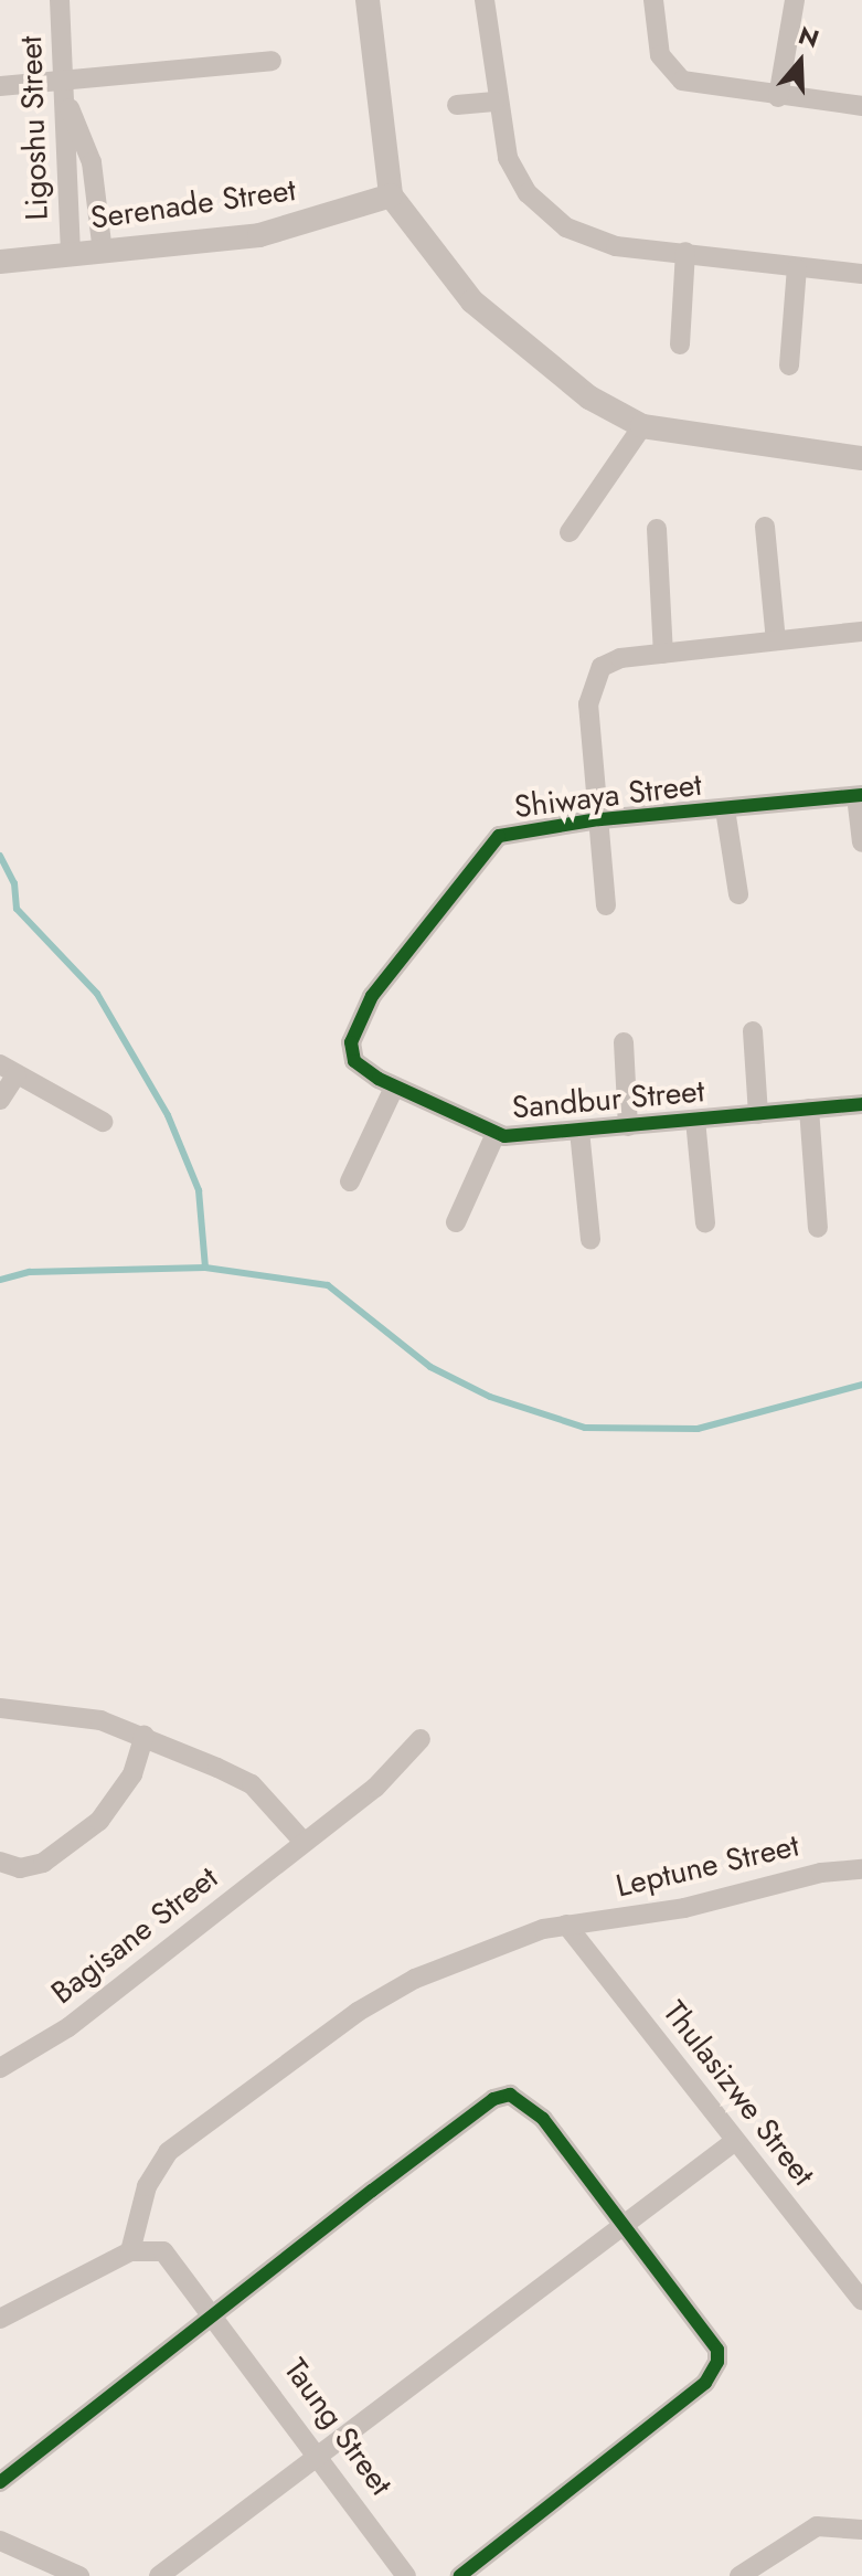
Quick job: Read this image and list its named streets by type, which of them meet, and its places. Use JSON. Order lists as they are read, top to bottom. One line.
{"streets":{"street":["Ligoshu Street","Serenade Street","Shiwaya Street","Sandbur Street","Leptune Street","Bagisane Street","Thulasizwe Street","Taung Street"]},"crossings":[["Ligoshu Street","Serenade Street"],["Shiwaya Street","Sandbur Street"],["Leptune Street","Thulasizwe Street"],["Leptune Street","Taung Street"]],"north":"top"}
